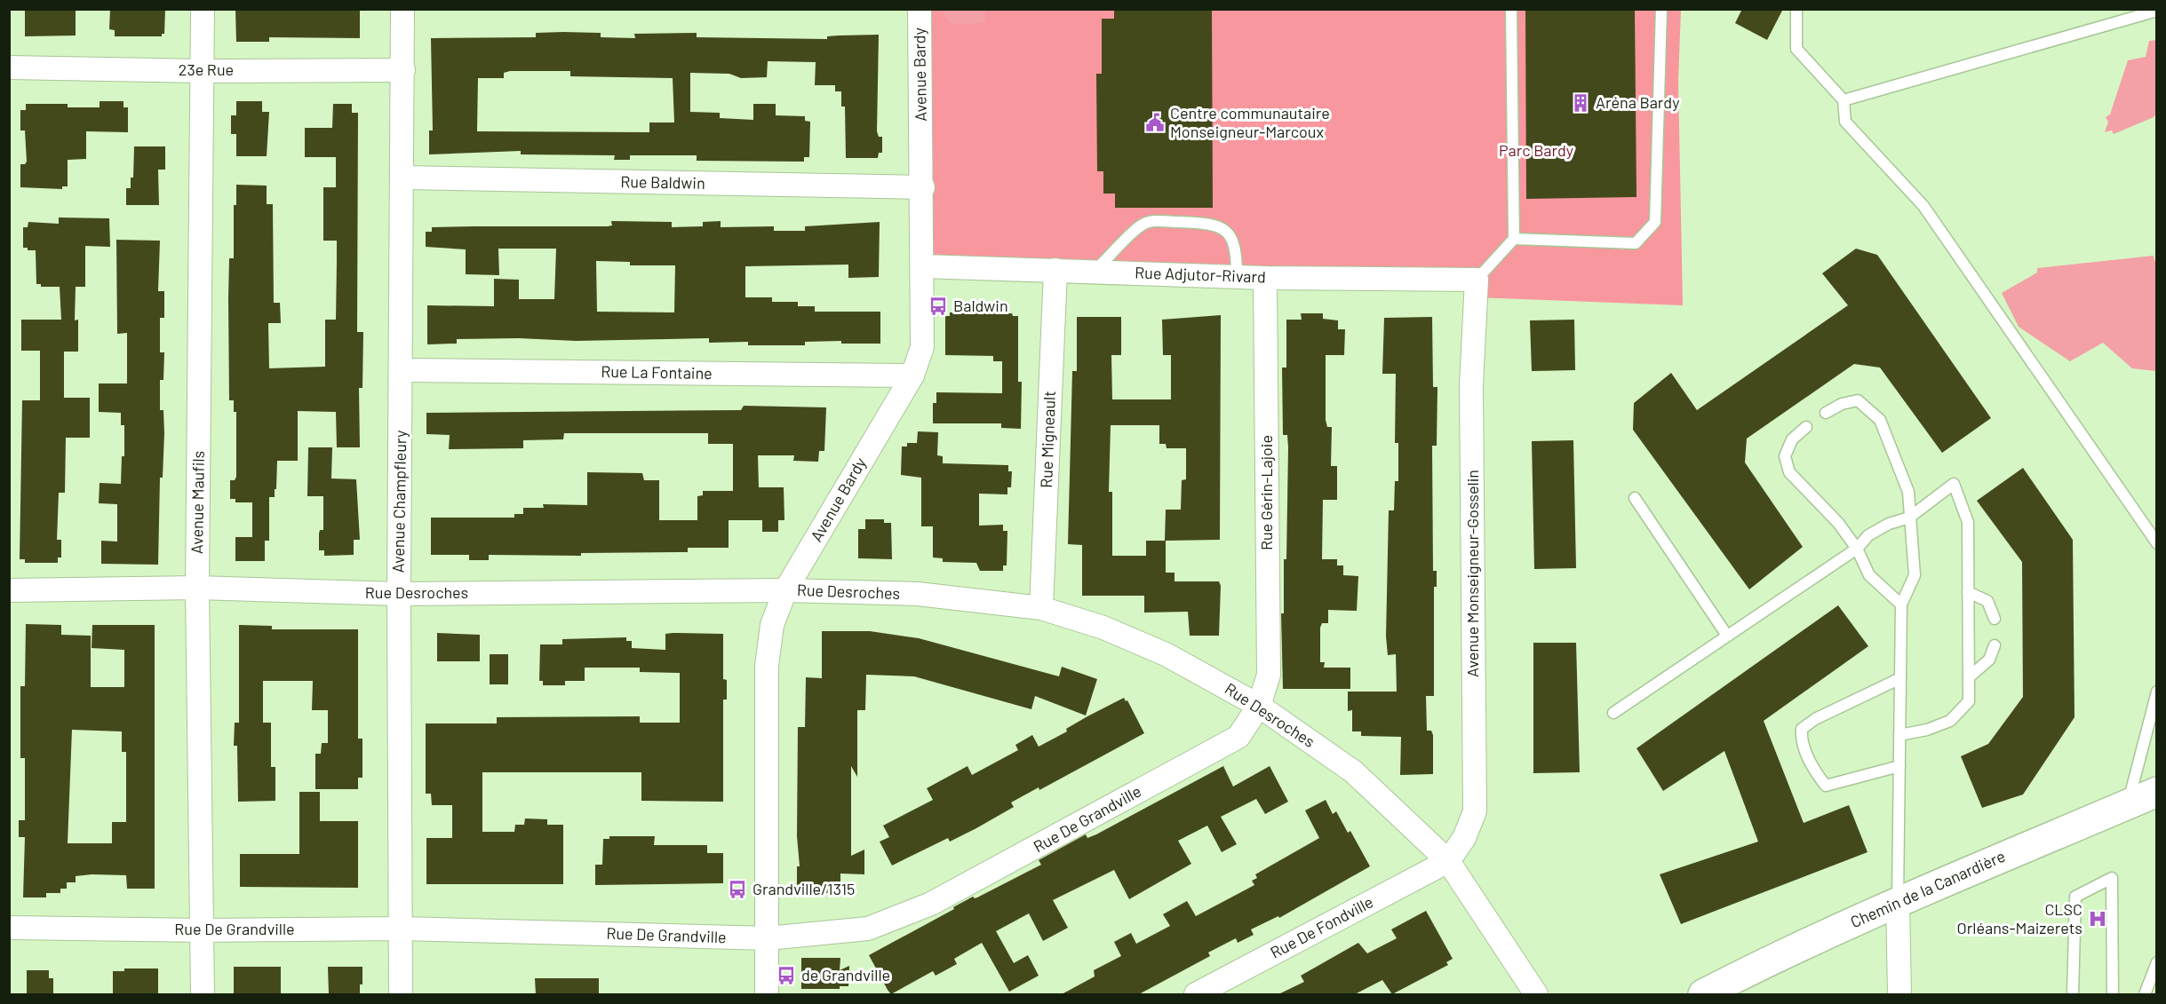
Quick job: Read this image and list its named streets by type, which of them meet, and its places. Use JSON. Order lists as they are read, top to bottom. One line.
{"streets":{"main road":["Chemin de la Canardière"],"street":["23e Rue","Avenue Bardy","Rue Baldwin","Rue Adjutor-Rivard","Rue La Fontaine","Rue Migneault","Rue Gérin-Lajoie","Avenue Champfleury","Avenue Maufils","Avenue Monseigneur-Gosselin","Rue Desroches","Rue De Grandville","Rue De Fondville"]},"crossings":[["23e Rue","Avenue Champfleury"],["23e Rue","Avenue Maufils"],["Avenue Bardy","Rue Baldwin"],["Avenue Bardy","Rue Adjutor-Rivard"],["Avenue Bardy","Rue La Fontaine"],["Avenue Bardy","Rue Desroches"],["Avenue Bardy","Rue De Grandville"],["Rue Baldwin","Avenue Champfleury"],["Rue Adjutor-Rivard","Rue Migneault"],["Rue Adjutor-Rivard","Rue Gérin-Lajoie"],["Rue Adjutor-Rivard","Avenue Monseigneur-Gosselin"],["Rue La Fontaine","Avenue Champfleury"],["Rue Migneault","Rue Desroches"],["Rue Gérin-Lajoie","Rue Desroches"],["Rue Gérin-Lajoie","Rue De Grandville"],["Avenue Champfleury","Rue Desroches"],["Avenue Champfleury","Rue De Grandville"],["Avenue Maufils","Rue Desroches"],["Avenue Maufils","Rue De Grandville"],["Avenue Monseigneur-Gosselin","Rue Desroches"],["Avenue Monseigneur-Gosselin","Rue De Fondville"],["Rue Desroches","Rue De Grandville"],["Rue Desroches","Rue De Fondville"]],"parks":["Parc Bardy"],"places":{"building":["Aréna Bardy"],"public building":["Centre communautaire Monseigneur-Marcoux"],"bus stop":["Baldwin","Grandville/1315","de Grandville"],"hospital":["CLSC Orléans-Maizerets"]}}
